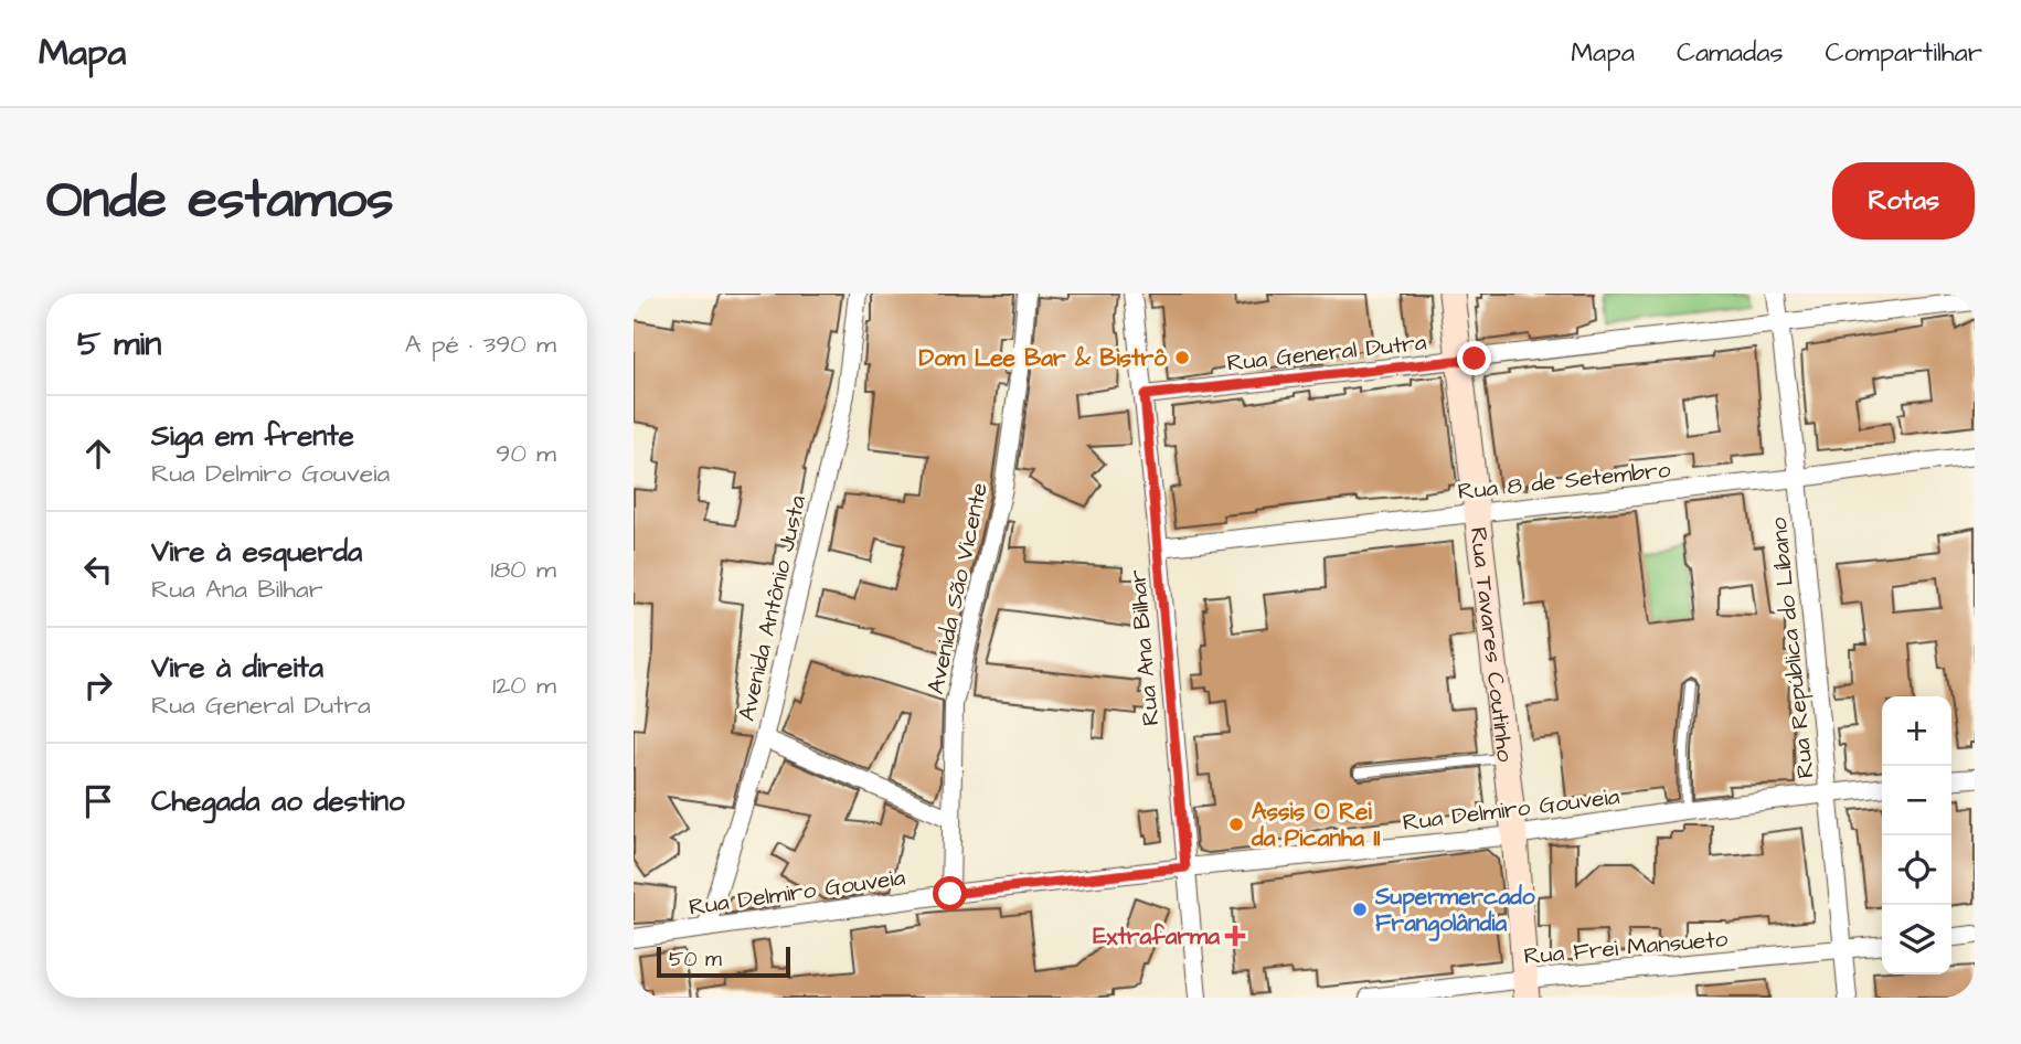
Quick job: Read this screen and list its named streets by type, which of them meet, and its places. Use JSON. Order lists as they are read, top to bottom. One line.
{"streets":{"street":["Rua General Dutra","Rua 8 de Setembro","Avenida São Vicente","Avenida Antônio Justa","Rua Tavares Coutinho","Rua Ana Bilhar","Rua República do Líbano","Rua Delmiro Gouveia","Rua Frei Mansueto"]},"crossings":[["Rua General Dutra","Rua Tavares Coutinho"],["Rua General Dutra","Rua Ana Bilhar"],["Rua General Dutra","Rua República do Líbano"],["Rua 8 de Setembro","Rua Tavares Coutinho"],["Rua 8 de Setembro","Rua Ana Bilhar"],["Rua 8 de Setembro","Rua República do Líbano"],["Avenida São Vicente","Rua Delmiro Gouveia"],["Avenida Antônio Justa","Rua Delmiro Gouveia"],["Rua Tavares Coutinho","Rua Delmiro Gouveia"],["Rua Tavares Coutinho","Rua Frei Mansueto"],["Rua Ana Bilhar","Rua Delmiro Gouveia"],["Rua República do Líbano","Rua Delmiro Gouveia"],["Rua República do Líbano","Rua Frei Mansueto"]],"places":{"other":["Dom Lee Bar & Bistrô","Assis O Rei da Picanha II","Supermercado Frangolândia"],"health":["Extrafarma"]},"scale_bar":"50 m","page":{"header":"Mapa","nav":["Mapa","Camadas","Compartilhar"],"buttons":"Rotas","title":"Onde estamos","heading":["5 min","A pé · 390 m"],"list":[["Siga em frente","Rua Delmiro Gouveia","90 m"],["Vire à esquerda","Rua Ana Bilhar","180 m"],["Vire à direita","Rua General Dutra","120 m"],"Chegada ao destino"],"map_buttons":["+","−"],"scale":"50 m"}}
